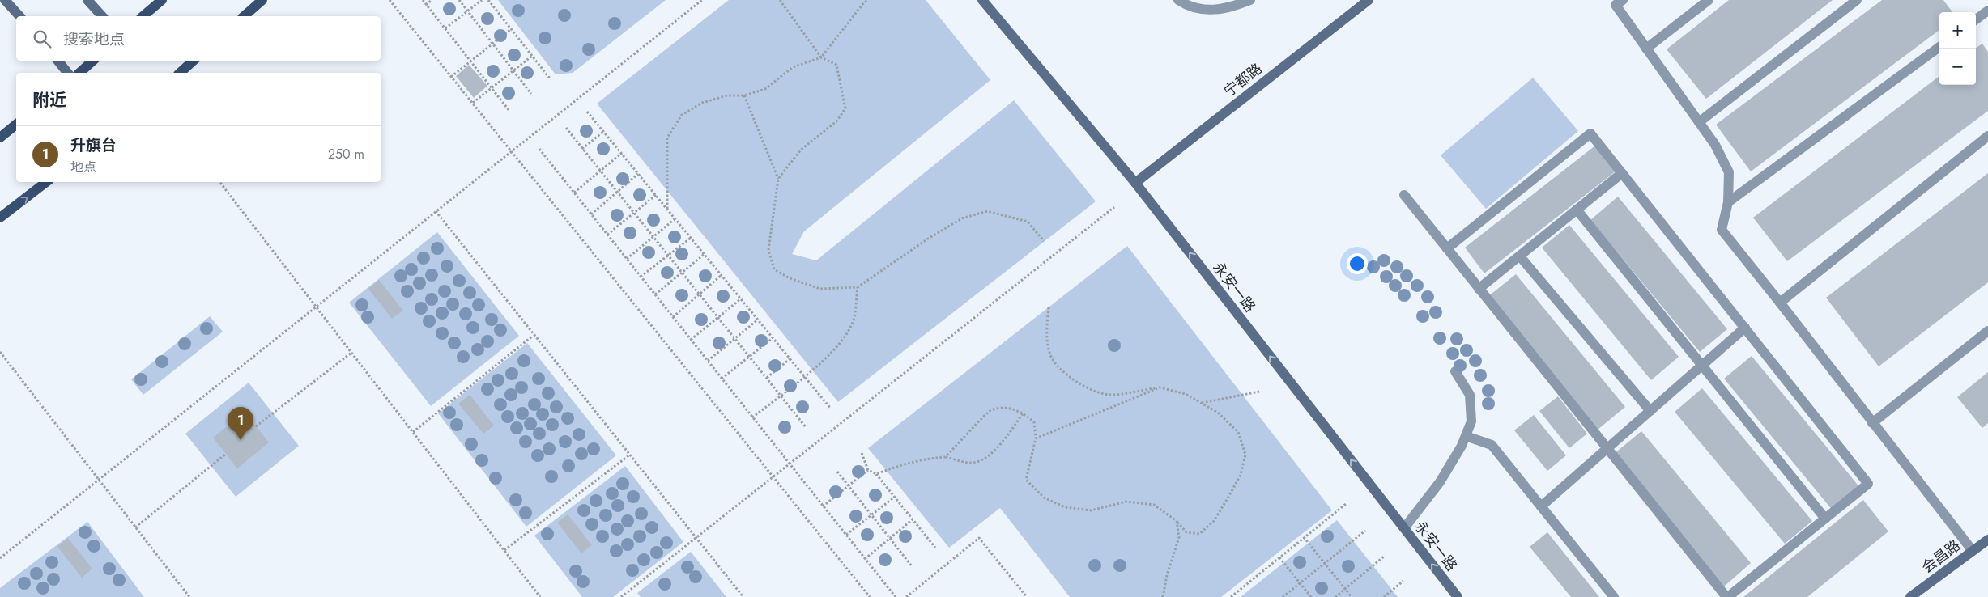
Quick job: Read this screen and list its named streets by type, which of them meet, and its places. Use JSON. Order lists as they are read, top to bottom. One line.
{"streets":{"street":["宁都路","永安一路","会昌路"]},"crossings":[["宁都路","永安一路"]],"one_way":["永安一路"],"page":{"map_buttons":["+","−"],"search":"搜索地点","heading":"附近","list":[{"mark":"1","name":"升旗台","note":"地点","value":"250 m"}],"pins":"1"}}
